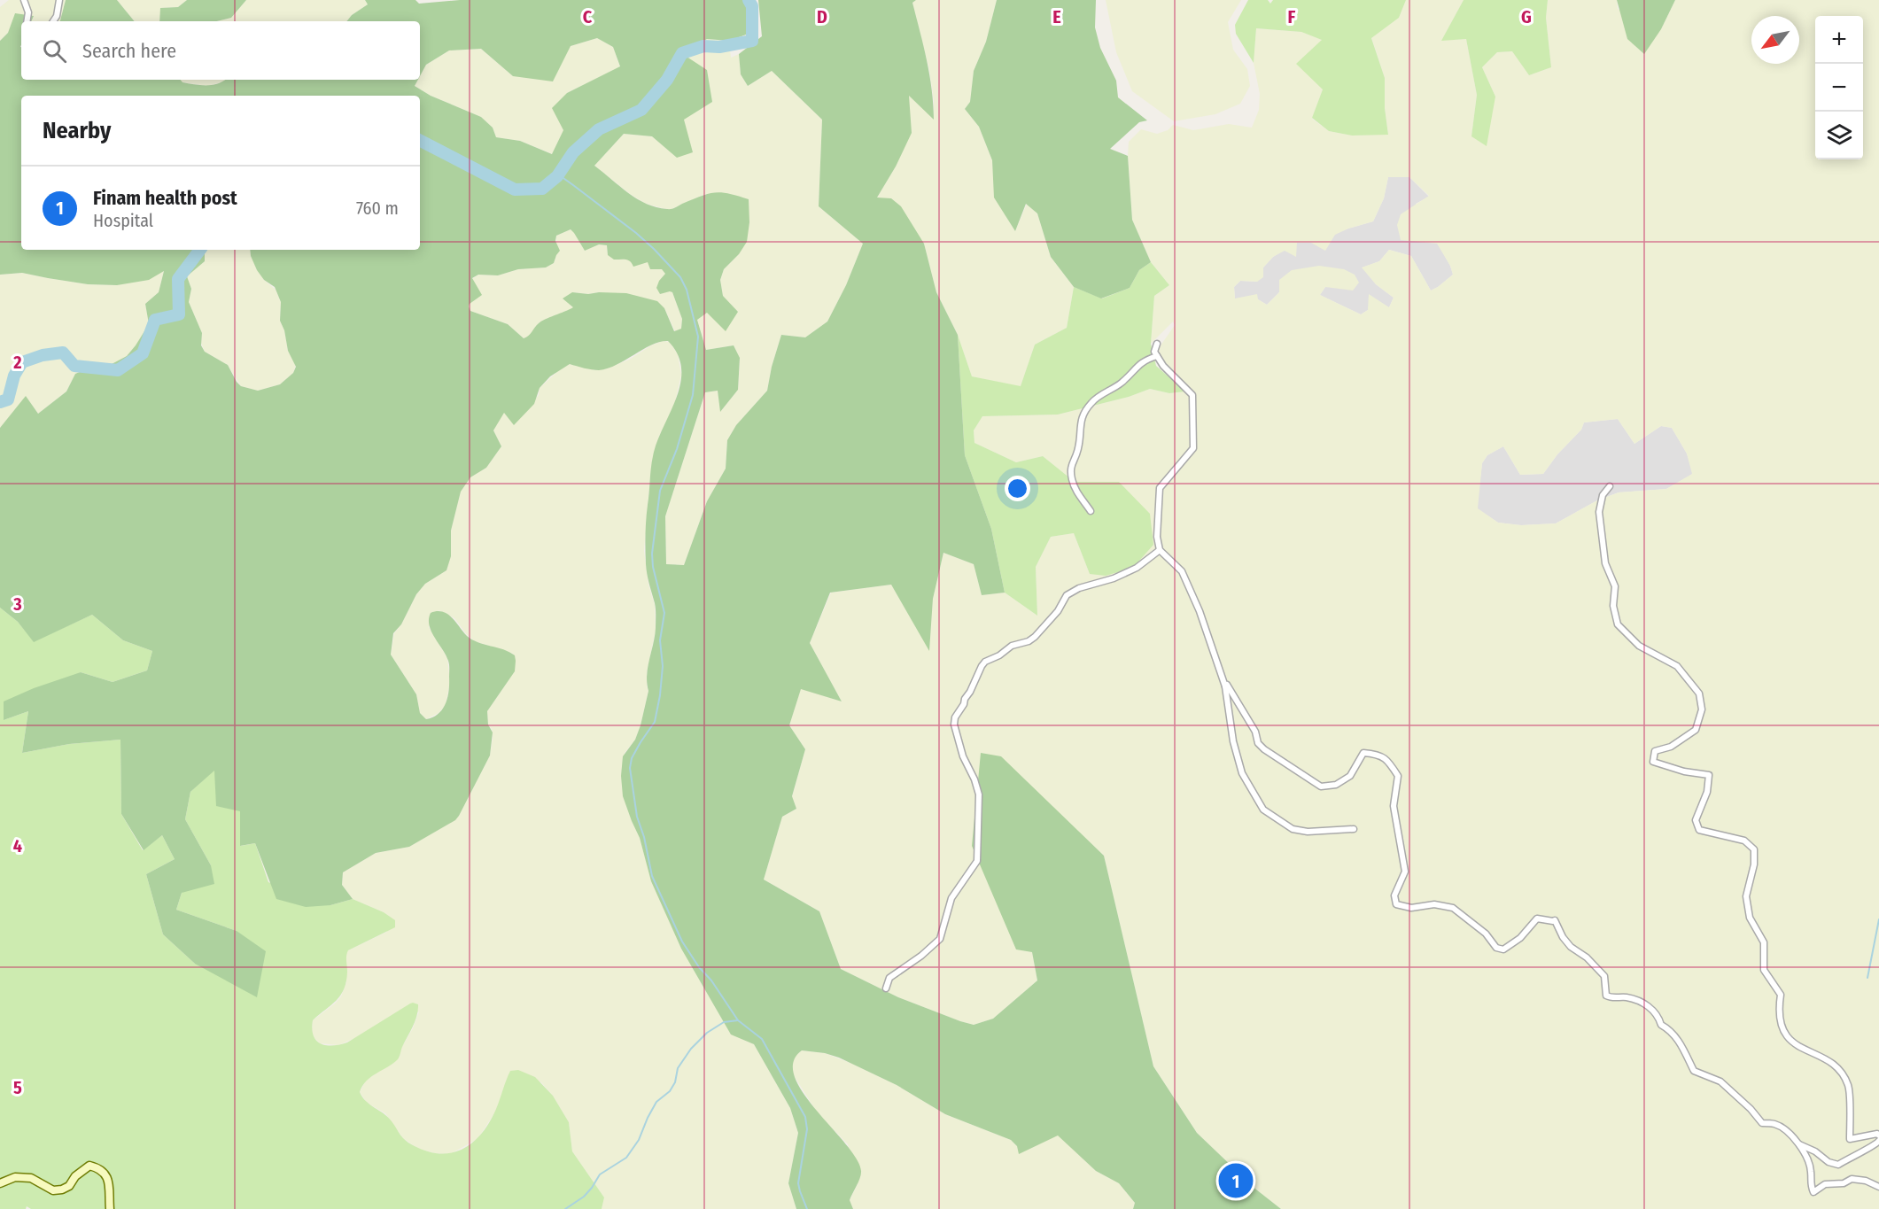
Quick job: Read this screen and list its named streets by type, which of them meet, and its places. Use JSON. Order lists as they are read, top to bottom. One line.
{"north":"bottom left","page":{"map_buttons":["+","−"],"search":"Search here","heading":"Nearby","list":[{"mark":"1","name":"Finam health post","note":"Hospital","value":"760 m"}],"pins":"1"},"grid":{"columns":["C","D","E","F","G"],"rows":["2","3","4","5"]}}
